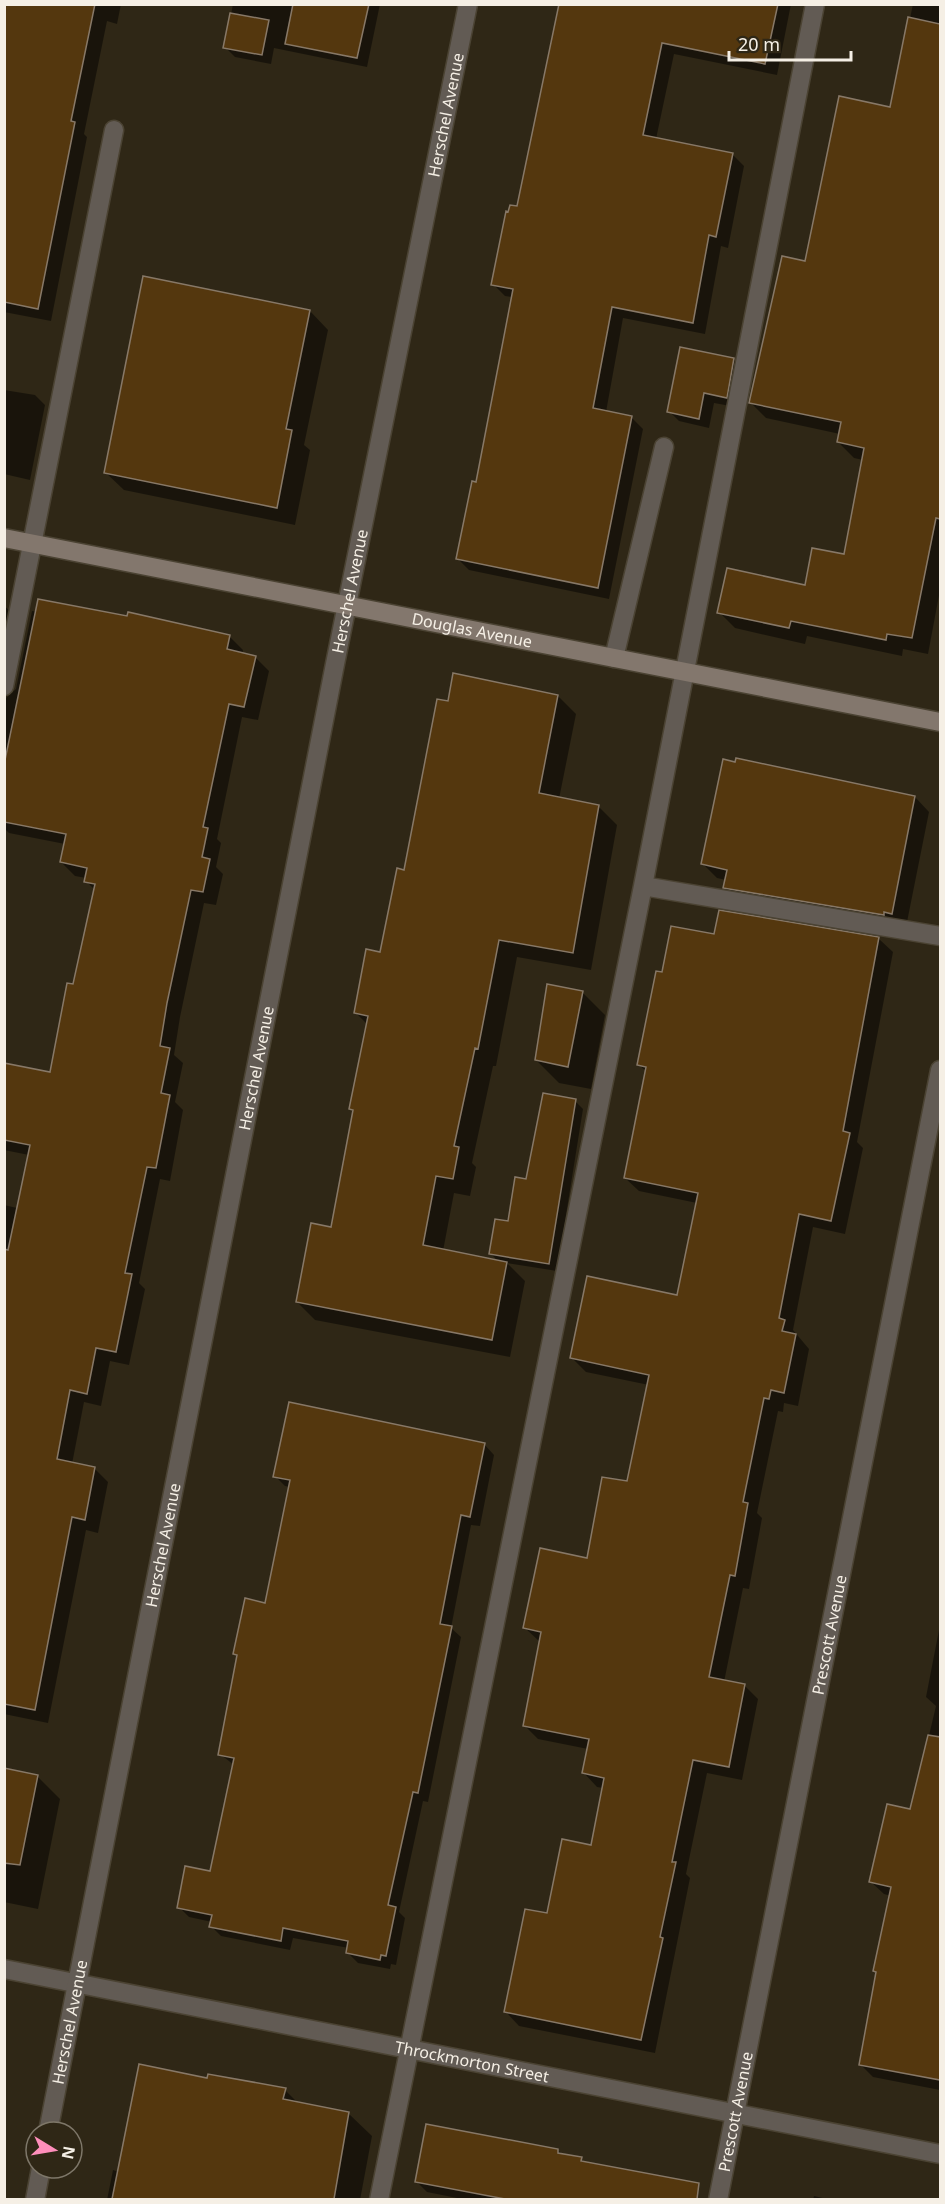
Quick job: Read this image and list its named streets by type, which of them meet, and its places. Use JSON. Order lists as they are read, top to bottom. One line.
{"streets":{"street":["Herschel Avenue","Douglas Avenue","Prescott Avenue","Throckmorton Street"]},"crossings":[["Herschel Avenue","Douglas Avenue"],["Herschel Avenue","Throckmorton Street"],["Prescott Avenue","Throckmorton Street"]],"scale_bar":"20 m","north":"right"}
